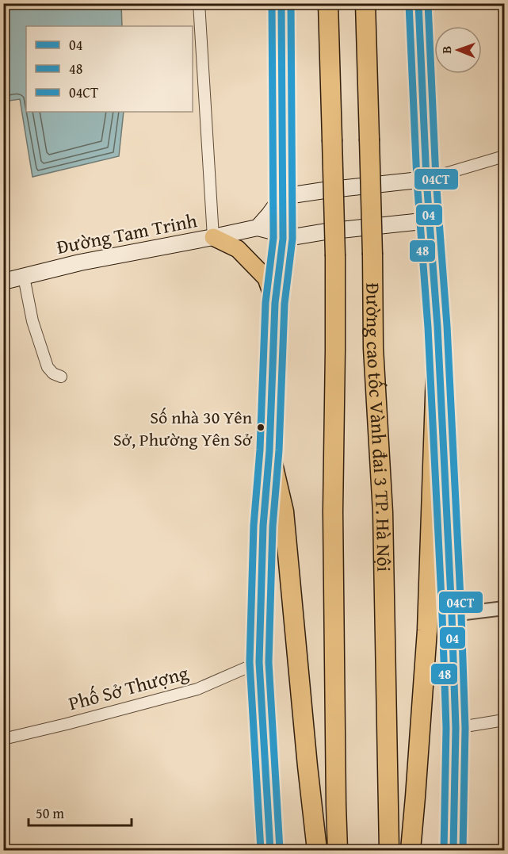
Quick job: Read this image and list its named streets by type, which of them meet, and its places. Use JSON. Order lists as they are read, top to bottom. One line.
{"streets":{"highway":["Đường cao tốc Vành đai 3 TP. Hà Nội"],"main road":["Đường Tam Trinh"],"street":["Phố Sở Thượng"]},"places":["Số nhà 30 Yên Sở, Phường Yên Sở"],"lines":["transit line 04","transit line 48","transit line 04CT"],"legend":["04","48","04CT"],"scale_bar":"50 m","north":"left"}
